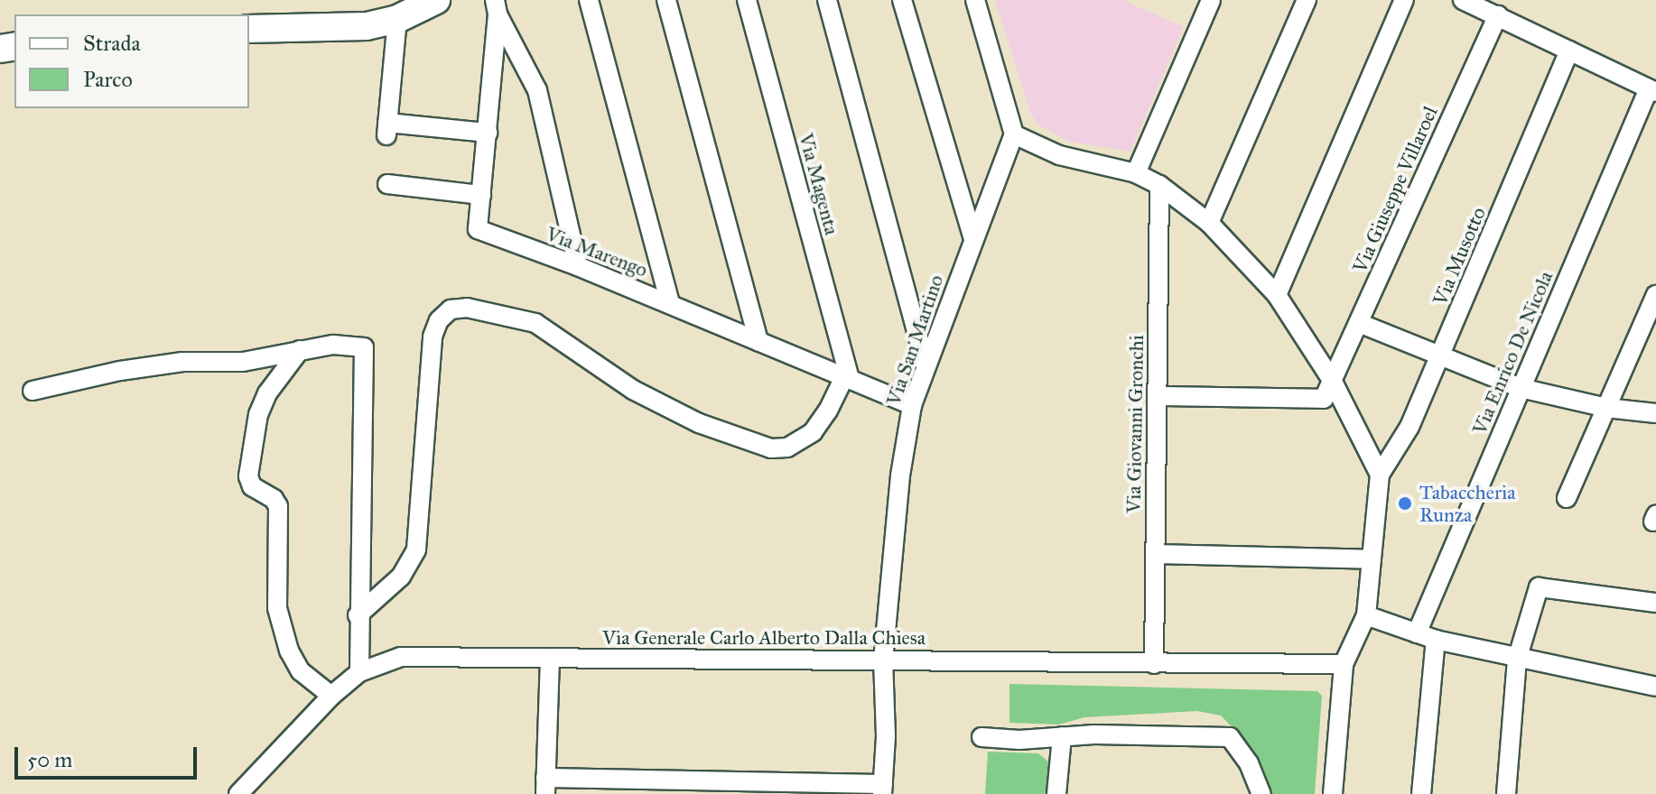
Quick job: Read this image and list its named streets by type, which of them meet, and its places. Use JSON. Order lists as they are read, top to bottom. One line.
{"streets":{"street":["Via Magenta","Via Giuseppe Villaroel","Via Marengo","Via Musotto","Via San Martino","Via Enrico De Nicola","Via Giovanni Gronchi","Via Generale Carlo Alberto Dalla Chiesa"]},"crossings":[["Via Magenta","Via Marengo"],["Via Marengo","Via San Martino"],["Via San Martino","Via Generale Carlo Alberto Dalla Chiesa"],["Via Giovanni Gronchi","Via Generale Carlo Alberto Dalla Chiesa"]],"places":["Tabaccheria Runza"],"legend":["Strada","Parco"],"scale_bar":"50 m"}
